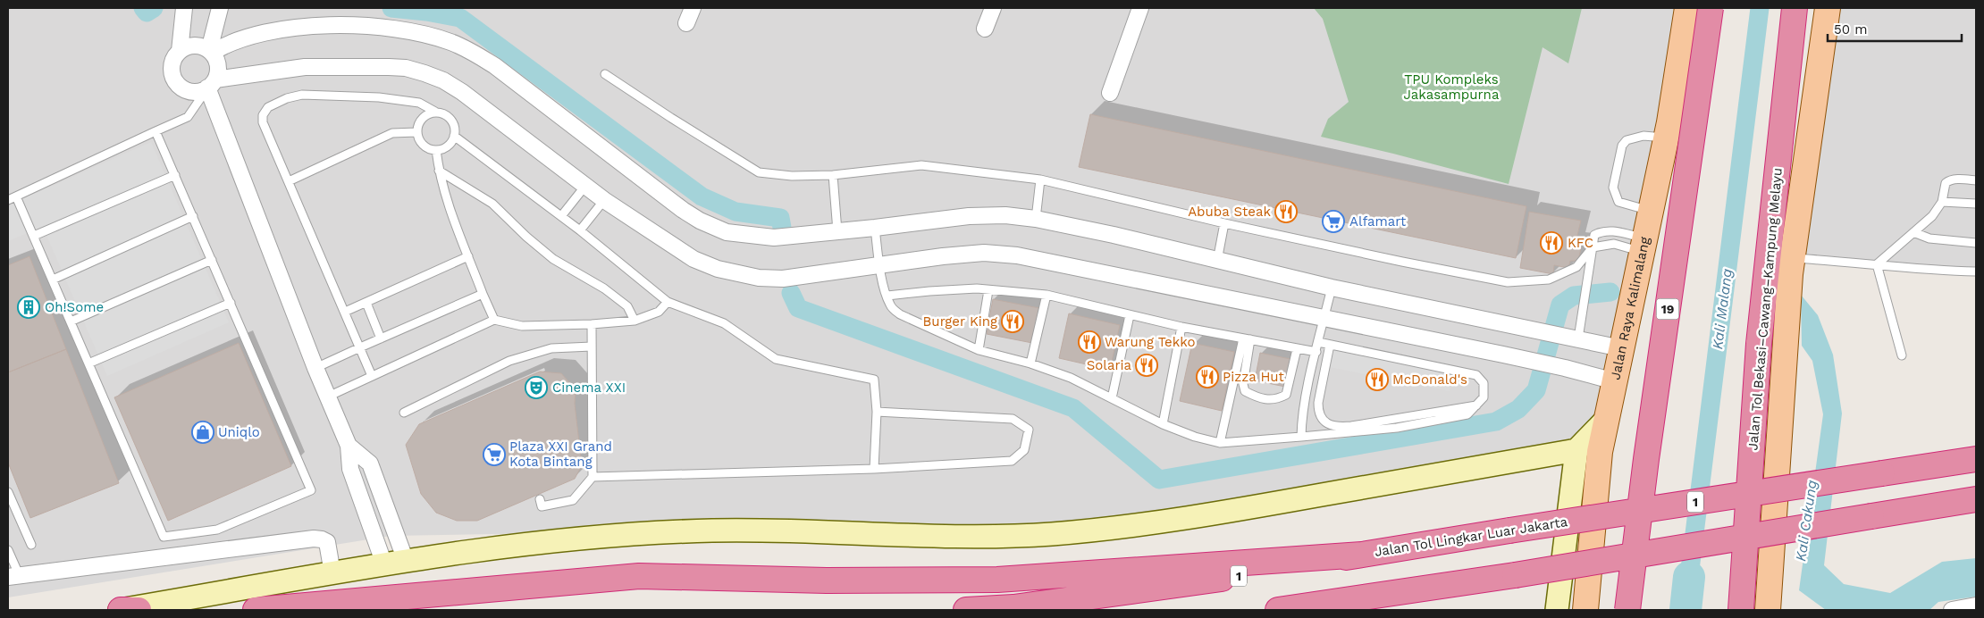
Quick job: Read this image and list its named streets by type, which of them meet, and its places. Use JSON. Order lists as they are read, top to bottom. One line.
{"streets":{"highway":["19","Jalan Tol Bekasi–Cawang–Kampung Melayu","1","Jalan Tol Lingkar Luar Jakarta"],"main road":["Jalan Raya Kalimalang"]},"water":["Kali Malang","Kali Cakung"],"parks":["TPU Kompleks Jakasampurna"],"places":{"restaurant":["Abuba Steak","KFC","Burger King","Warung Tekko","Solaria","Pizza Hut","McDonald's"],"supermarket":["Alfamart","Plaza XXI Grand Kota Bintang"],"building":["Oh!Some"],"theatre":["Cinema XXI"],"shop":["Uniqlo"]},"scale_bar":"50 m"}
